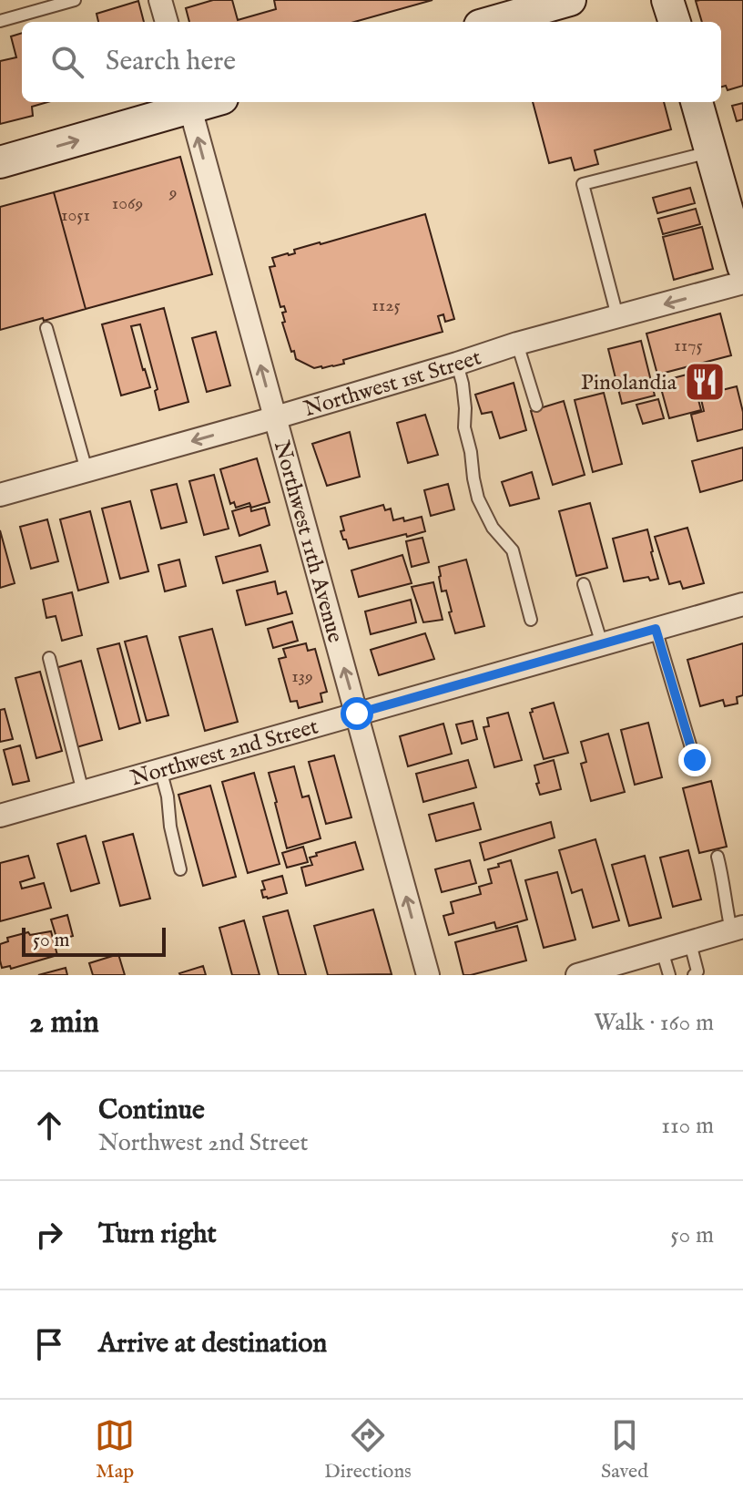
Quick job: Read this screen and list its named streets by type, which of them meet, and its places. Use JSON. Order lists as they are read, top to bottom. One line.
{"streets":{"street":["Northwest 1st Street","Northwest 11th Avenue","Northwest 2nd Street"]},"crossings":[["Northwest 1st Street","Northwest 11th Avenue"],["Northwest 11th Avenue","Northwest 2nd Street"]],"one_way":["Northwest 1st Street","Northwest 11th Avenue"],"places":{"restaurant":["Pinolandia"]},"house_numbers":["9","1069","1051","1125","1175","139"],"scale_bar":"50 m","page":{"search":"Search here","scale":"50 m","heading":["2 min","Walk · 160 m"],"list":[["Continue","Northwest 2nd Street","110 m"],["Turn right","50 m"],"Arrive at destination"],"nav":["Map","Directions","Saved"]}}
